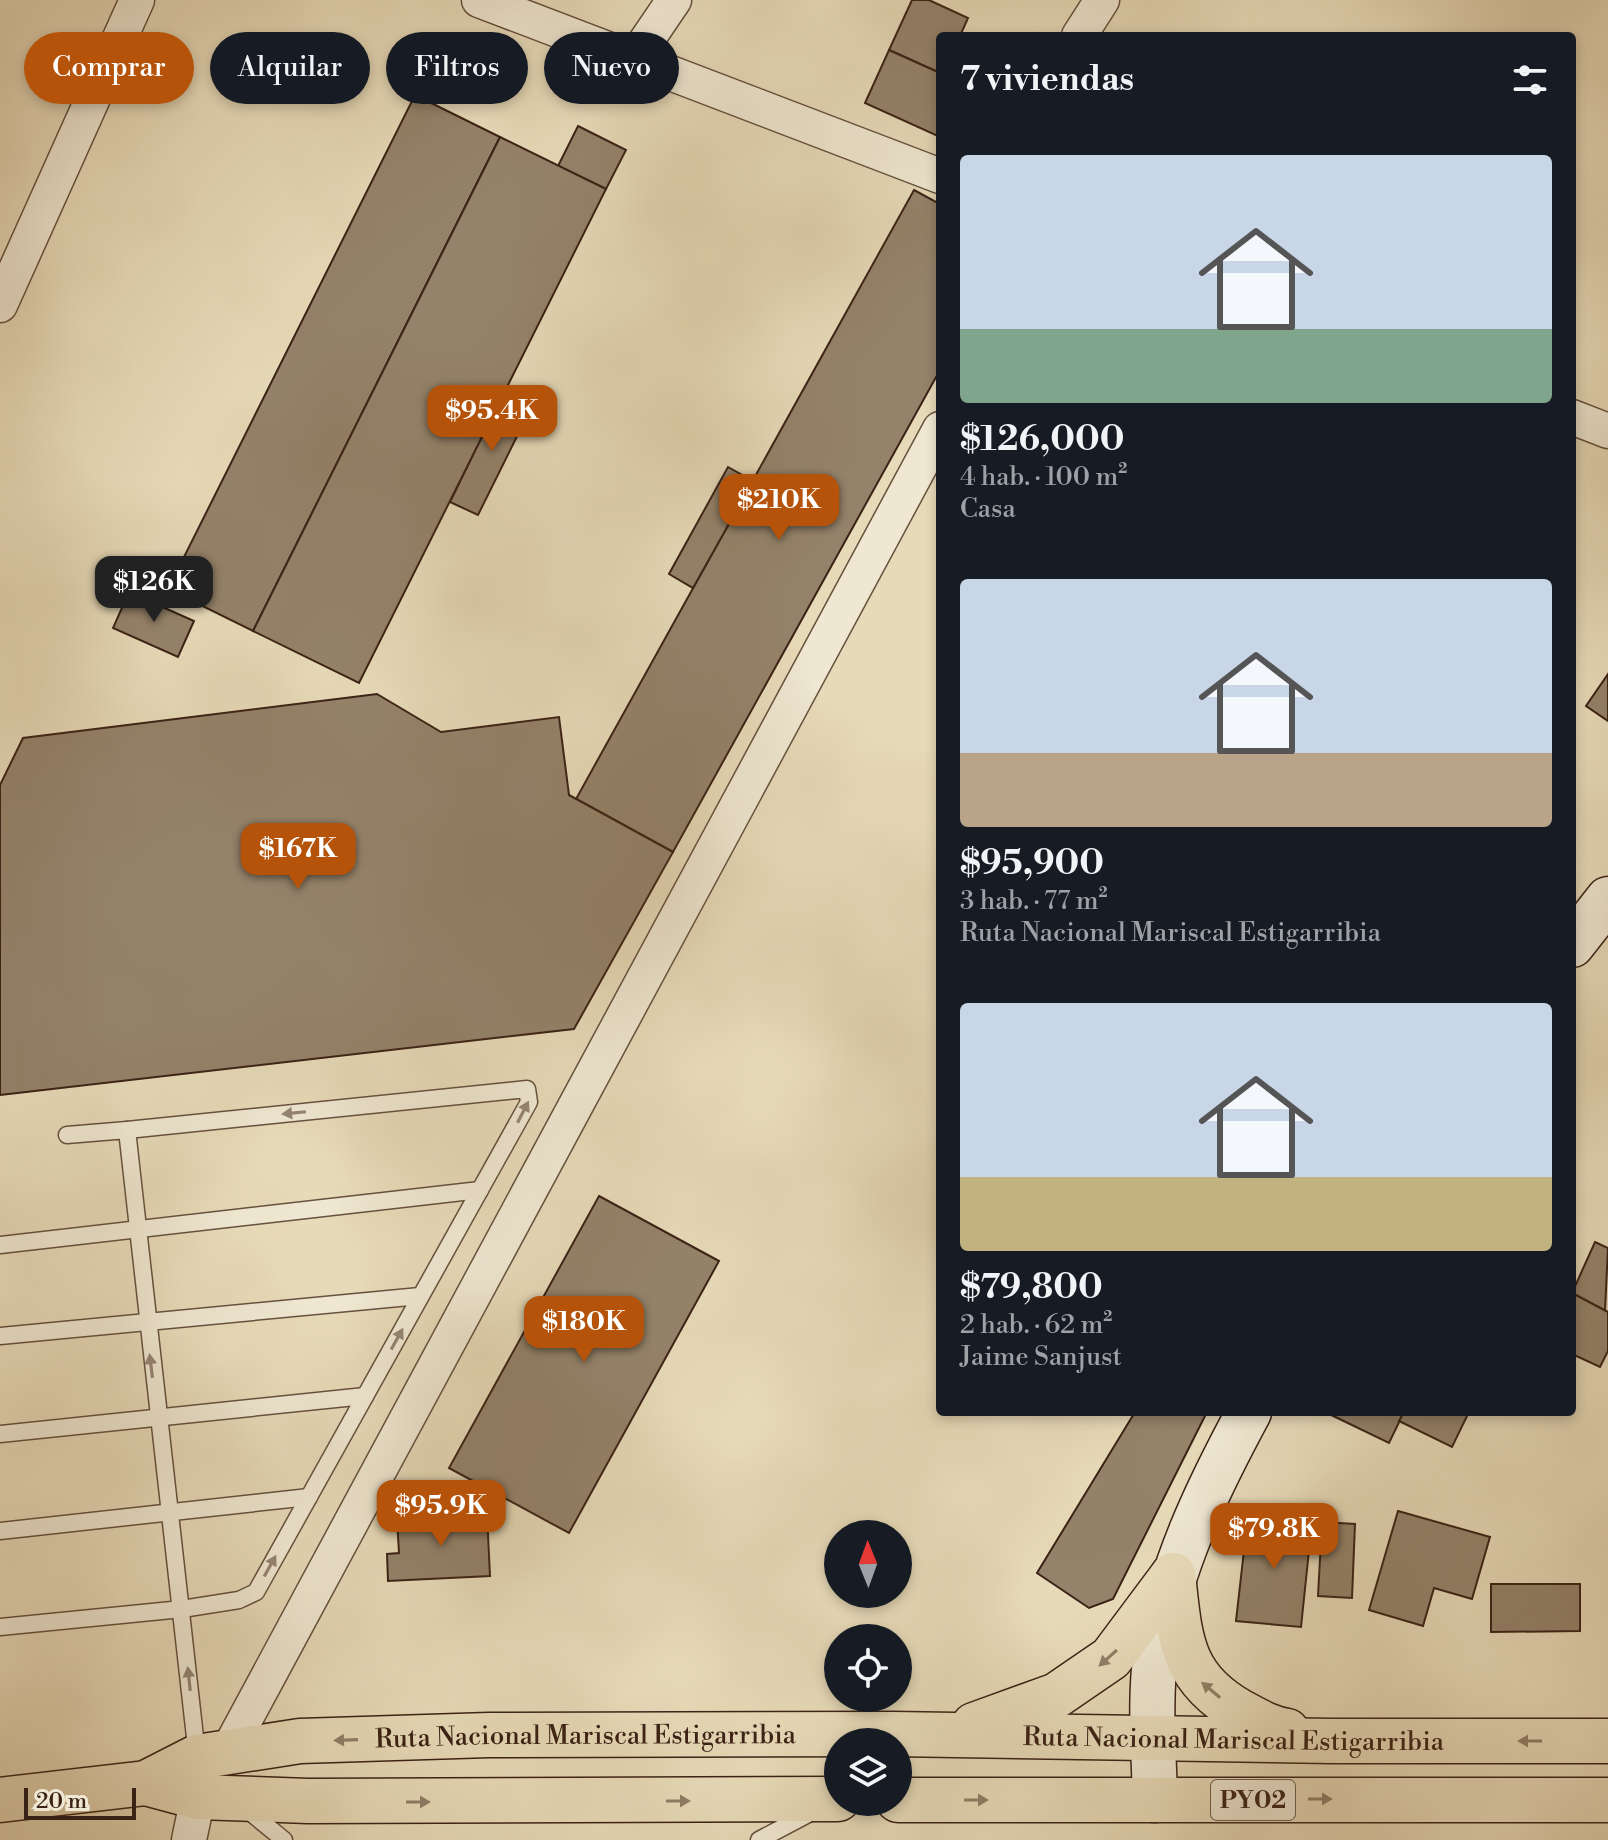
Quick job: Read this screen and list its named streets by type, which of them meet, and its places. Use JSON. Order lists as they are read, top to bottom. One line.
{"streets":{"main road":["Ruta Nacional Mariscal Estigarribia","PY02"]},"scale_bar":"20 m","north":"top","page":{"chip":["Comprar","Alquilar","Filtros","Nuevo"],"heading":"7 viviendas","list":[{"name":"$126,000","note":"4 hab. · 100 m² · Casa"},{"name":"$95,900","note":"3 hab. · 77 m² · Ruta Nacional Mariscal Estigarribia"},{"name":"$79,800","note":"2 hab. · 62 m² · Jaime Sanjust"}],"price":["$95.4K","$210K","$126K","$167K","$180K","$95.9K","$79.8K"],"scale":"20 m"}}
